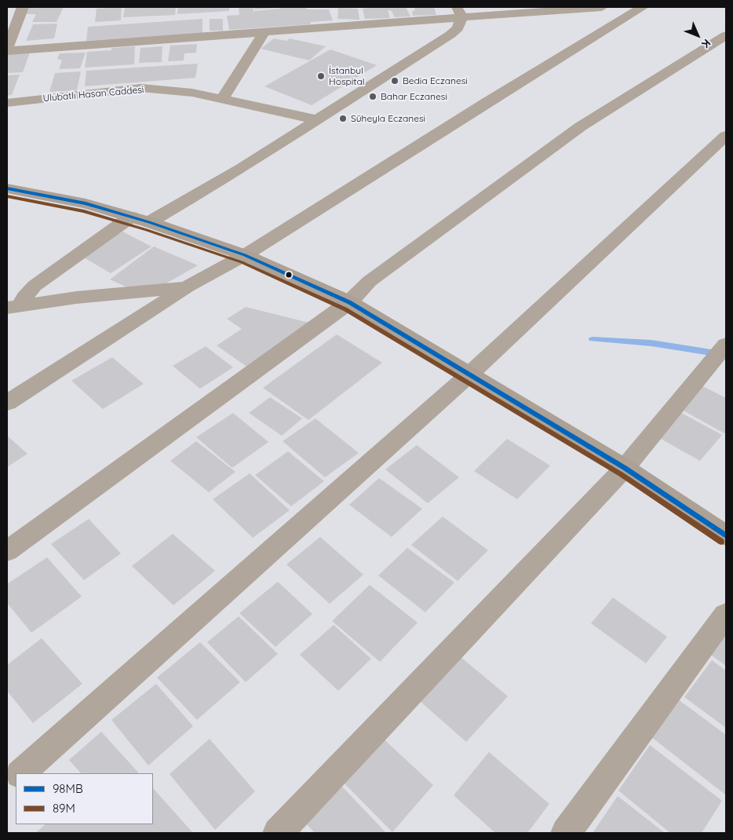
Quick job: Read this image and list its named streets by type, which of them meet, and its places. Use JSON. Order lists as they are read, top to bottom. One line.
{"streets":{"street":["Ulubatlı Hasan Caddesi"]},"places":["İstanbul Hospital","Bedia Eczanesi","Bahar Eczanesi","Süheyla Eczanesi"],"lines":["transit line 98MB","transit line 89M"],"legend":["98MB","89M"],"north":"bottom right"}
